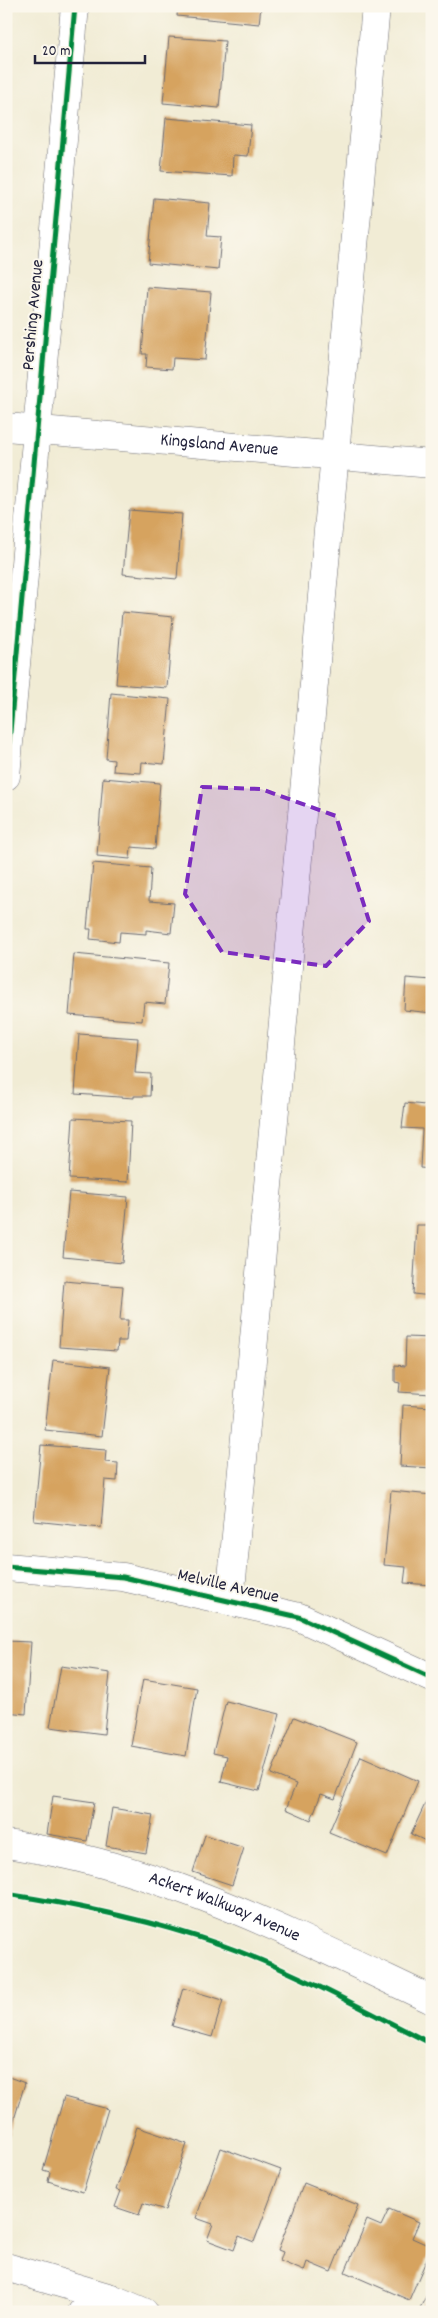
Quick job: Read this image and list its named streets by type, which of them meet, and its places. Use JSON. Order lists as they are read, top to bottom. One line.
{"streets":{"street":["Pershing Avenue","Kingsland Avenue","Melville Avenue","Ackert Walkway Avenue"]},"crossings":[["Pershing Avenue","Kingsland Avenue"]],"scale_bar":"20 m"}
